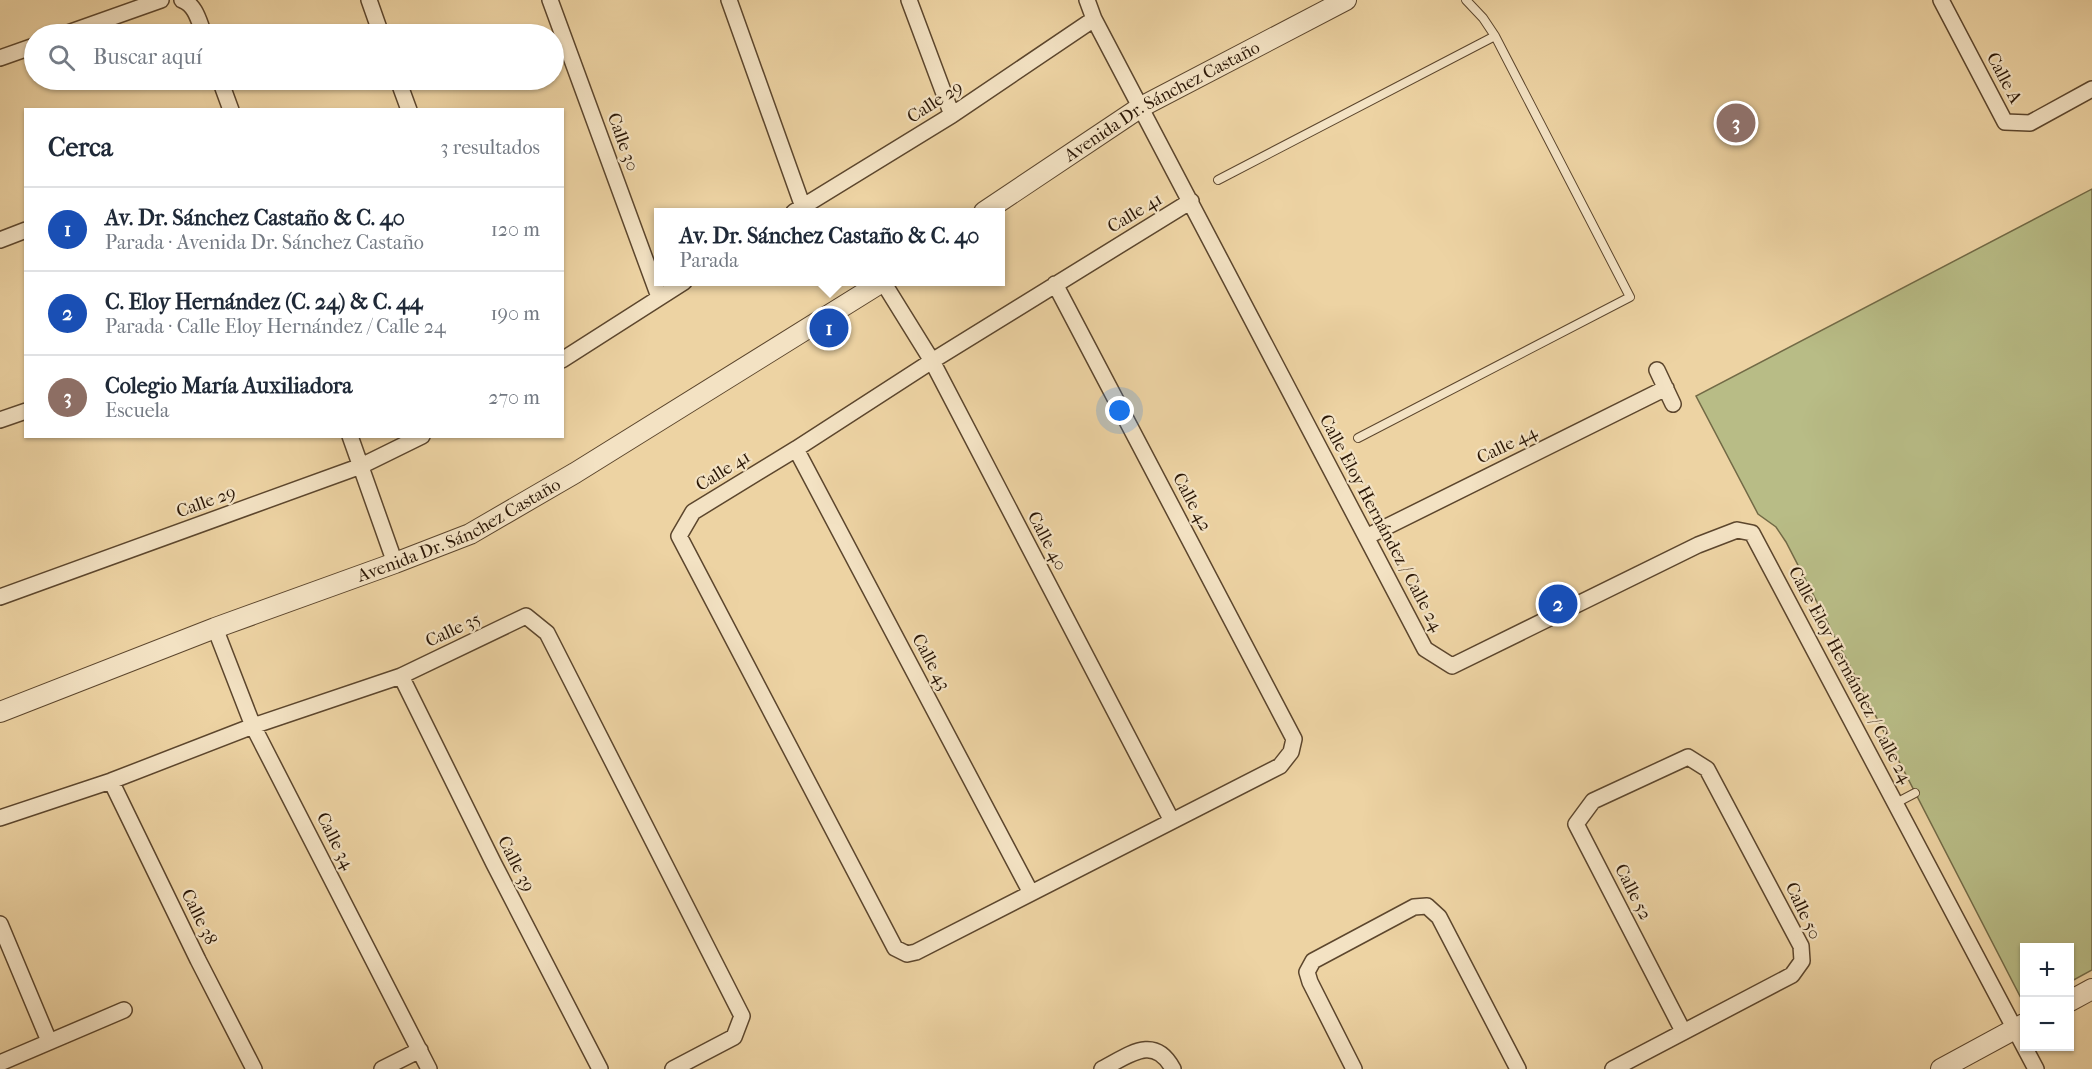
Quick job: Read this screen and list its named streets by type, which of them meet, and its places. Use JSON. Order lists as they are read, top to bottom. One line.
{"streets":{"street":["Calle A","Calle 29","Avenida Dr. Sánchez Castaño","Calle 30","Calle 41","Calle 44","Calle 42","Calle Eloy Hernández / Calle 24","Calle 40","Calle 35","Calle 43","Calle 34","Calle 39","Calle 52","Calle 50","Calle 38"]},"crossings":[["Calle 29","Calle Eloy Hernández / Calle 24"],["Avenida Dr. Sánchez Castaño","Calle Eloy Hernández / Calle 24"],["Avenida Dr. Sánchez Castaño","Calle 34"],["Calle 41","Calle 42"],["Calle 41","Calle Eloy Hernández / Calle 24"],["Calle 41","Calle 40"],["Calle 41","Calle 43"],["Calle 44","Calle Eloy Hernández / Calle 24"],["Calle 42","Calle 40"],["Calle 35","Calle 34"],["Calle 35","Calle 39"],["Calle 35","Calle 38"],["Calle 52","Calle 50"]],"page":{"search":"Buscar aquí","pins":["3","1","2"],"heading":["Cerca","3 resultados"],"list":[{"mark":"1","name":"Av. Dr. Sánchez Castaño & C. 40","note":"Parada · Avenida Dr. Sánchez Castaño","value":"120 m"},{"mark":"2","name":"C. Eloy Hernández (C. 24) & C. 44","note":"Parada · Calle Eloy Hernández / Calle 24","value":"190 m"},{"mark":"3","name":"Colegio María Auxiliadora","note":"Escuela","value":"270 m"}],"popup":["Av. Dr. Sánchez Castaño & C. 40","Parada"],"map_buttons":["+","−"]}}
